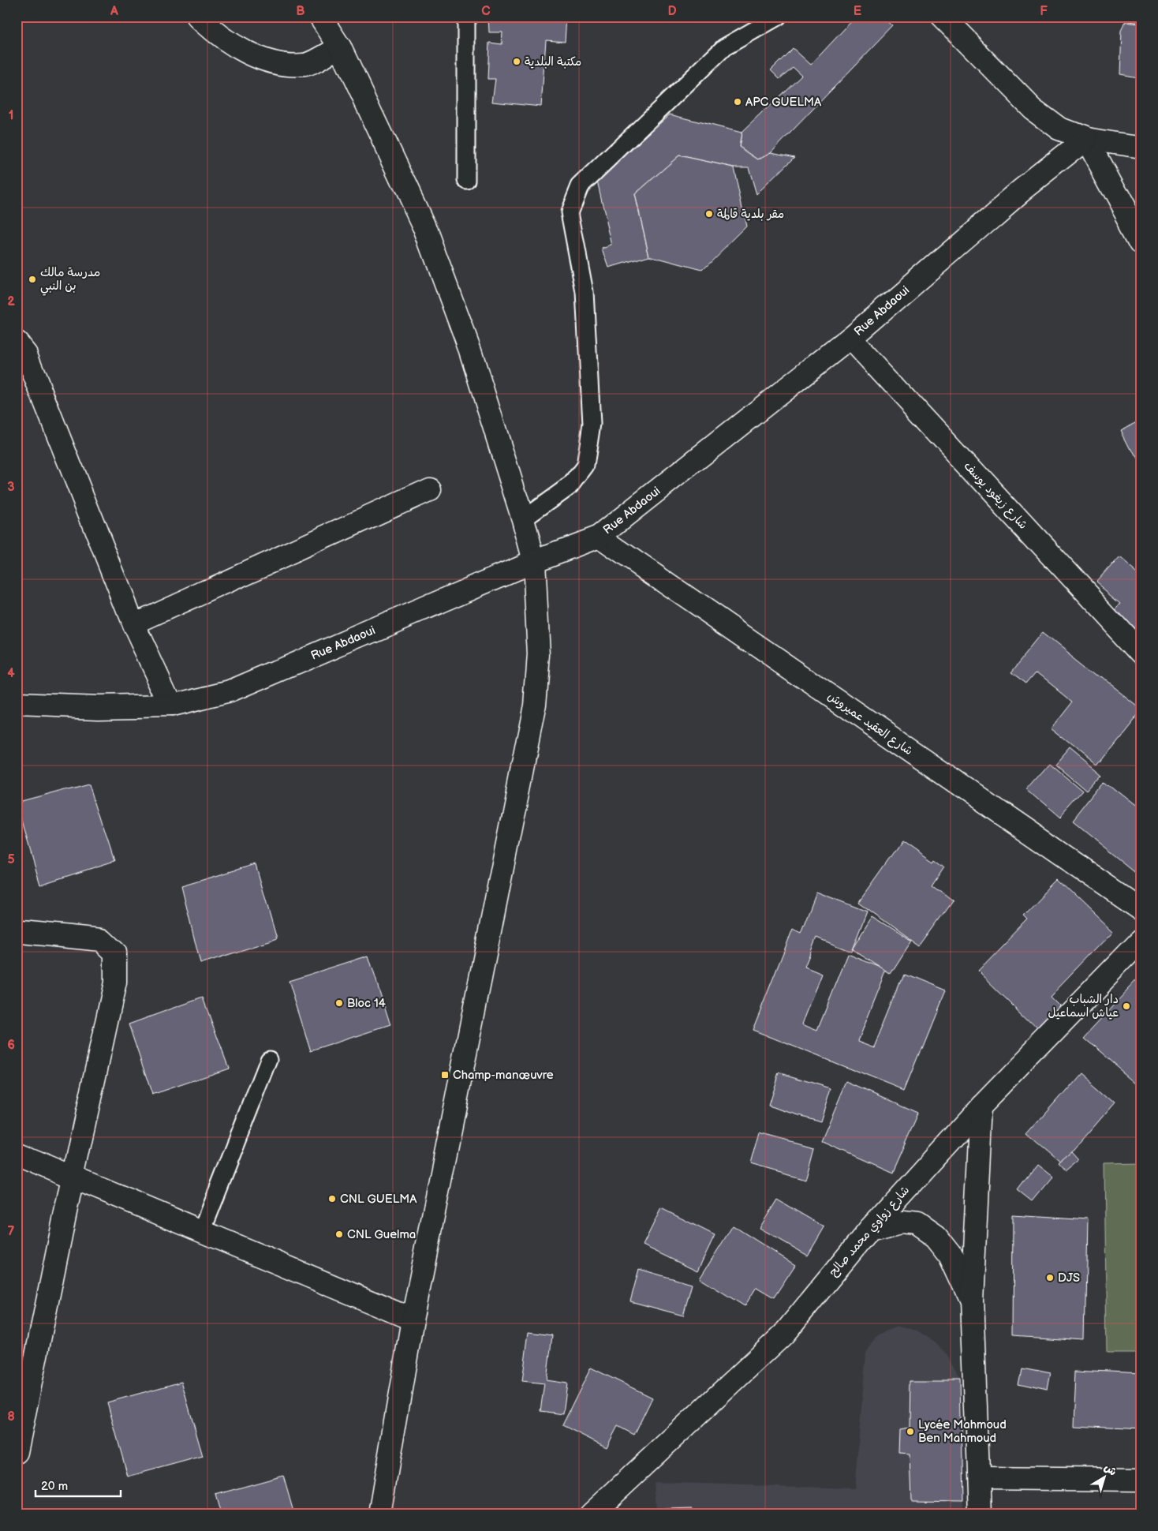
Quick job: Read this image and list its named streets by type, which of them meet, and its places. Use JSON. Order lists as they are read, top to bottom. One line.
{"streets":{"street":["Rue Abdaoui","شارع زيغود يوسف","شارع العقيد عميروش","شارع زواوي محمد صالح"]},"crossings":[["Rue Abdaoui","شارع زيغود يوسف"],["Rue Abdaoui","شارع العقيد عميروش"]],"places":{"other":["مكتبة البلدية","APC GUELMA","مقر بلدية قالمة","مدرسة مالك بن النبي","Bloc 14","دار الشباب عياش اسماعيل","CNL GUELMA","CNL Guelma","DJS","Lycée Mahmoud Ben Mahmoud"],"transit":["Champ-manœuvre"]},"scale_bar":"20 m","north":"top right","grid":{"columns":["A","B","C","D","E","F"],"rows":["1","2","3","4","5","6","7","8"]}}
